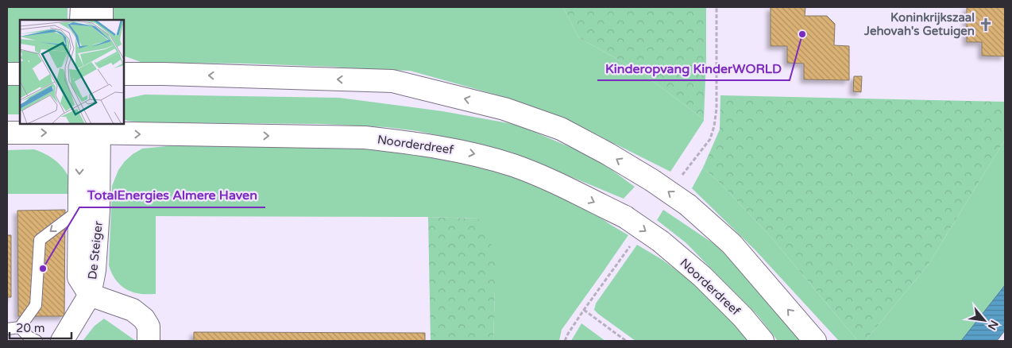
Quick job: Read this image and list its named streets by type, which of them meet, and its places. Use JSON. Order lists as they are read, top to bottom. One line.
{"streets":{"main road":["Noorderdreef","De Steiger"]},"crossings":[["Noorderdreef","De Steiger"]],"places":{"church":["Koninkrijkszaal Jehovah's Getuigen"],"other":["Kinderopvang KinderWORLD","TotalEnergies Almere Haven"]},"scale_bar":"20 m","north":"bottom right"}
